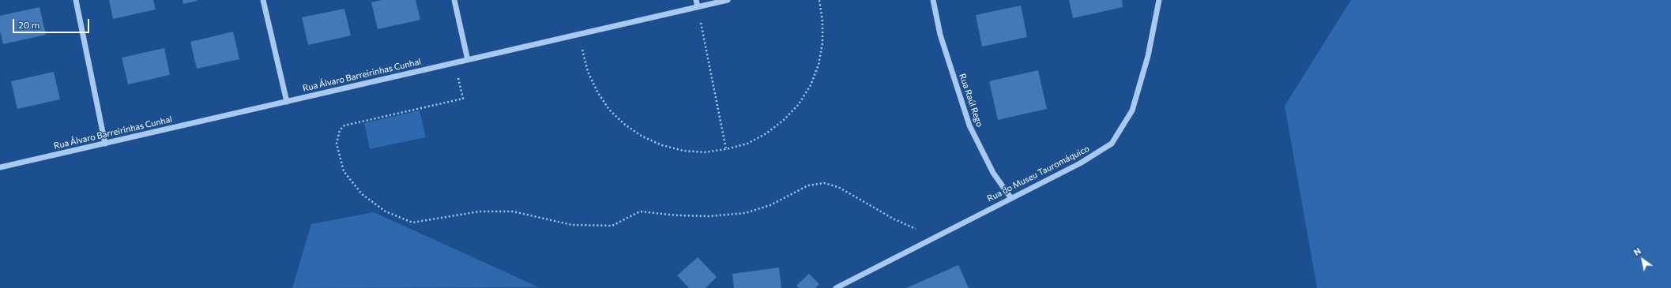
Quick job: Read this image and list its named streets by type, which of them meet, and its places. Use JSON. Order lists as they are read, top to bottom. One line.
{"streets":{"street":["Rua Álvaro Barreirinhas Cunhal","Rua Raúl Rego","Rua do Museu Tauromáquico"]},"crossings":[["Rua Raúl Rego","Rua do Museu Tauromáquico"]],"scale_bar":"20 m","north":"top left"}
